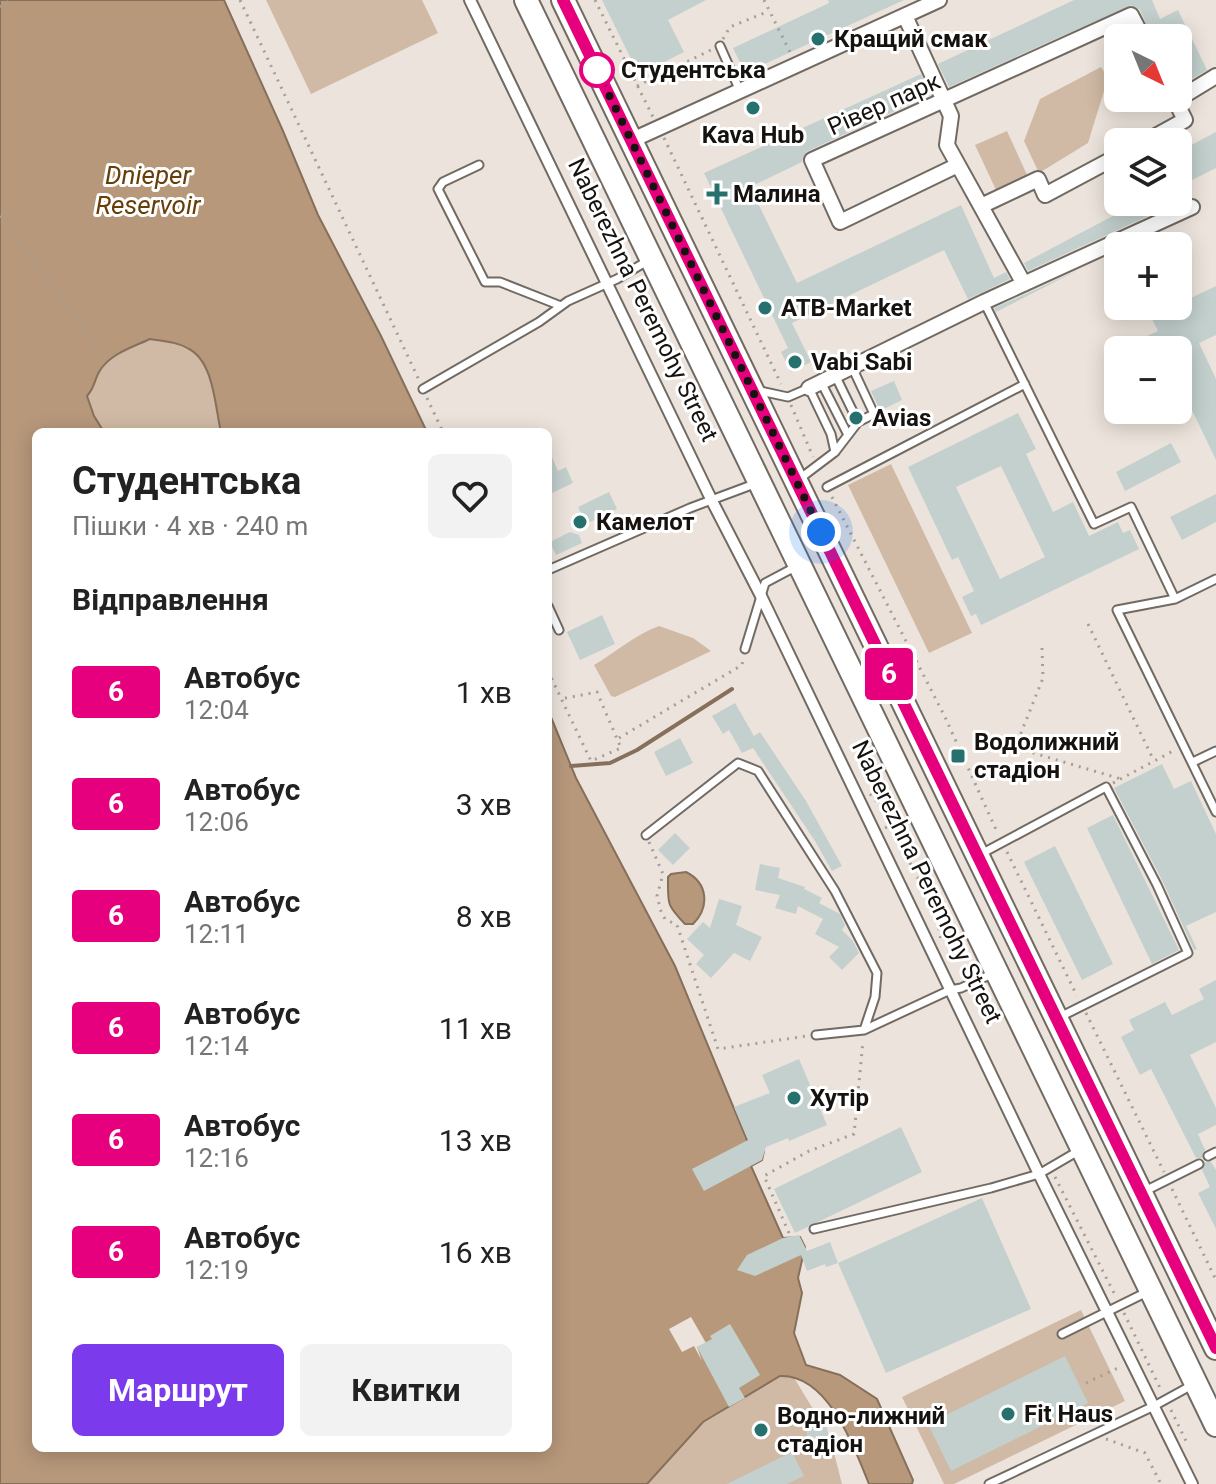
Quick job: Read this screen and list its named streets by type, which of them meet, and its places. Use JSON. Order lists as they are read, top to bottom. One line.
{"streets":{"main road":["Naberezhna Peremohy Street"],"street":["Рівер парк"]},"water":["Dnieper Reservoir"],"places":{"other":["Кращий смак","Студентська","Kava Hub","ATB-Market","Vabi Sabi","Avias","Камелот","Хутір","Fit Haus","Водно-лижний стадіон"],"health":["Малина"],"transit":["Водолижний стадіон"]},"lines":["bus line 6"],"north":"bottom right","page":{"on_map":"6","map_buttons":["+","−"],"heading":[["Студентська","Пішки · 4 хв · 240 m"],"Відправлення"],"list":[{"mark":"6","name":"Автобус","note":"12:04","value":"1 хв"},{"mark":"6","name":"Автобус","note":"12:06","value":"3 хв"},{"mark":"6","name":"Автобус","note":"12:11","value":"8 хв"},{"mark":"6","name":"Автобус","note":"12:14","value":"11 хв"},{"mark":"6","name":"Автобус","note":"12:16","value":"13 хв"},{"mark":"6","name":"Автобус","note":"12:19","value":"16 хв"}],"buttons":["Маршрут","Квитки"]}}
